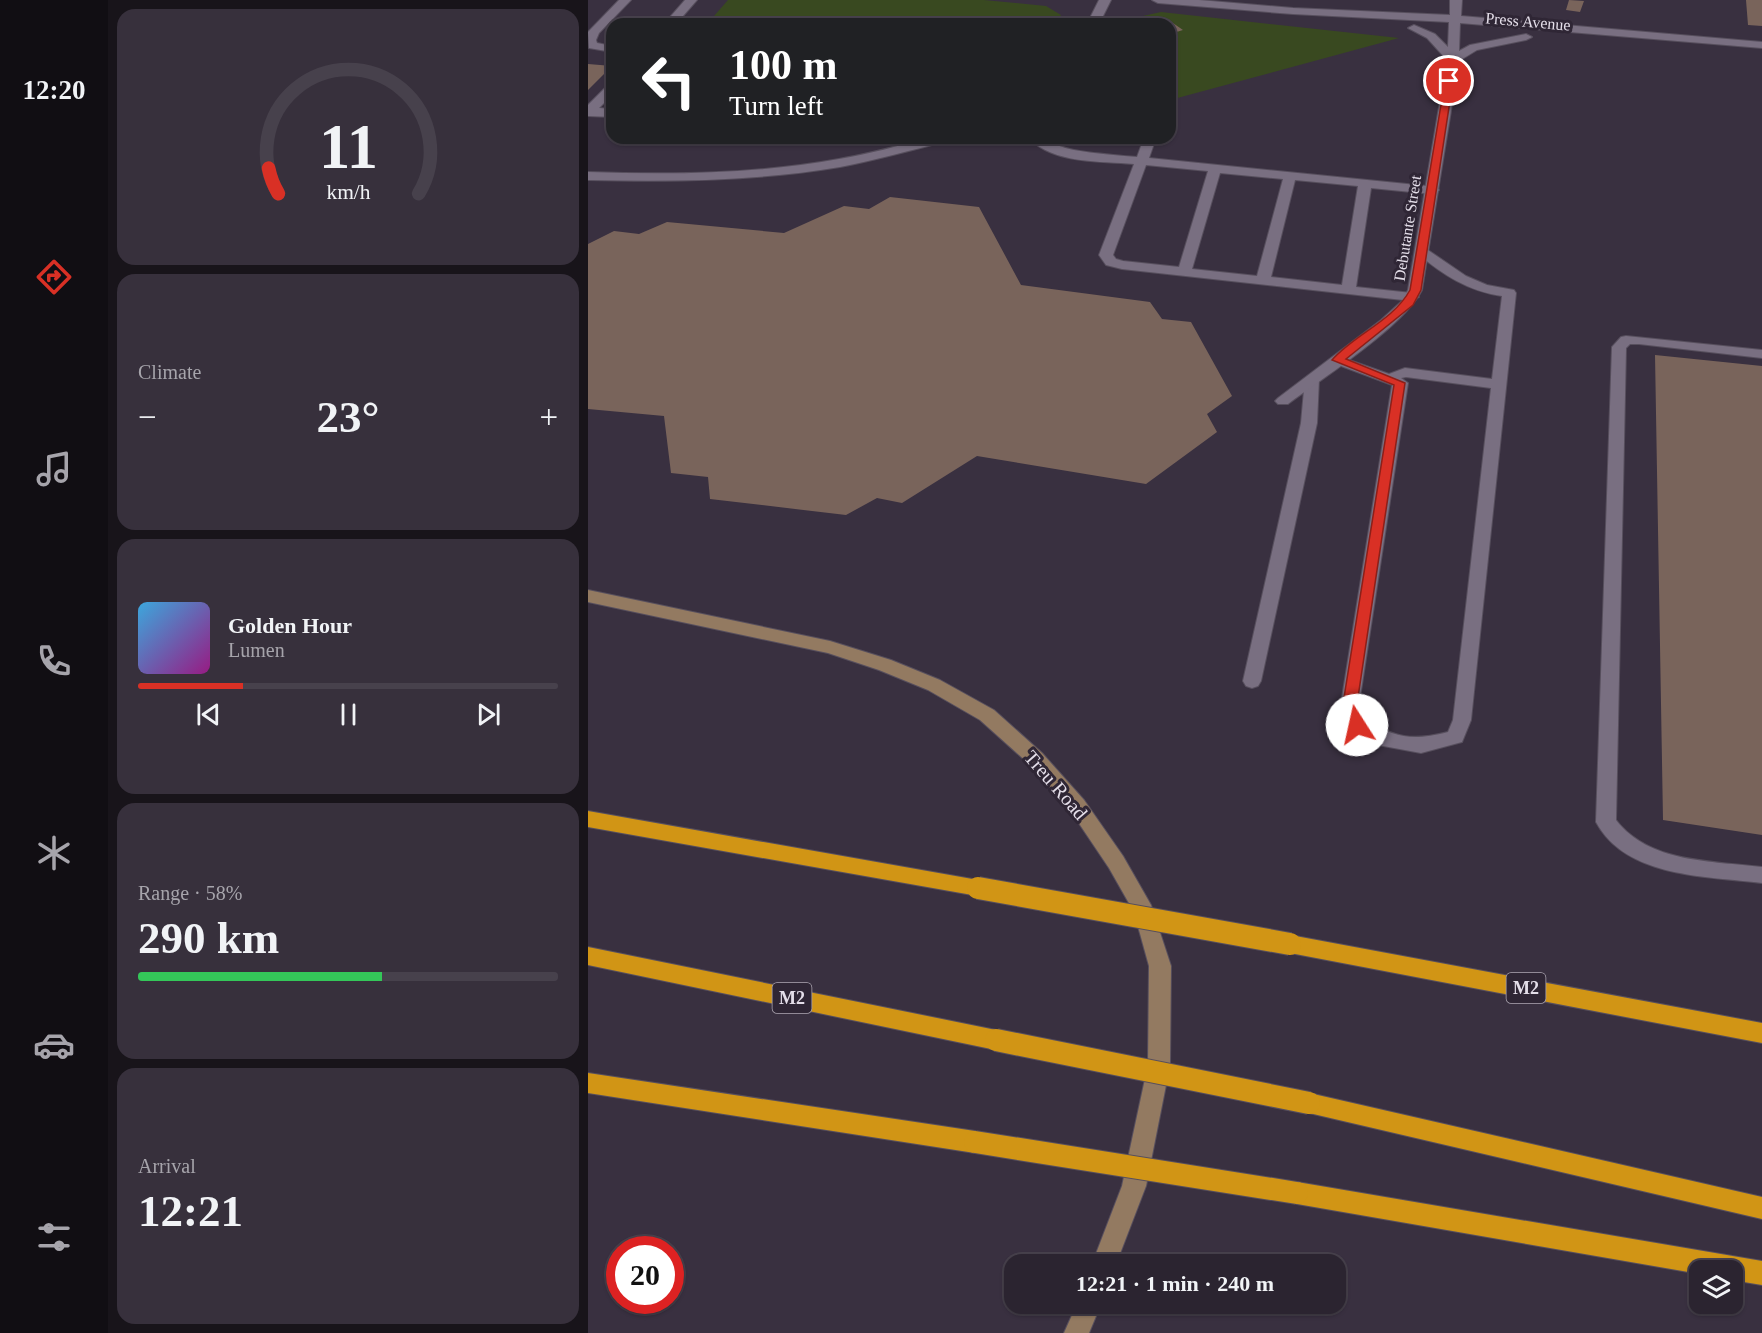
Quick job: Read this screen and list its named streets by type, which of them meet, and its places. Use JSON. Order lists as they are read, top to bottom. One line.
{"streets":{"highway":["M2"],"street":["Press Avenue","Debutante Street","Treu Road"]},"crossings":[["Press Avenue","Debutante Street"]],"page":{"tabs":"12:20","turn":["100 m","Turn left"],"tile":["Climate",["Range · 58%","290 km"],["Arrival","12:21"]],"heat":["−","23°","+"],"song":["Golden Hour","Lumen"],"limit":"20","trip":"12:21 · 1 min · 240 m","gauge":["11","km/h"]}}
